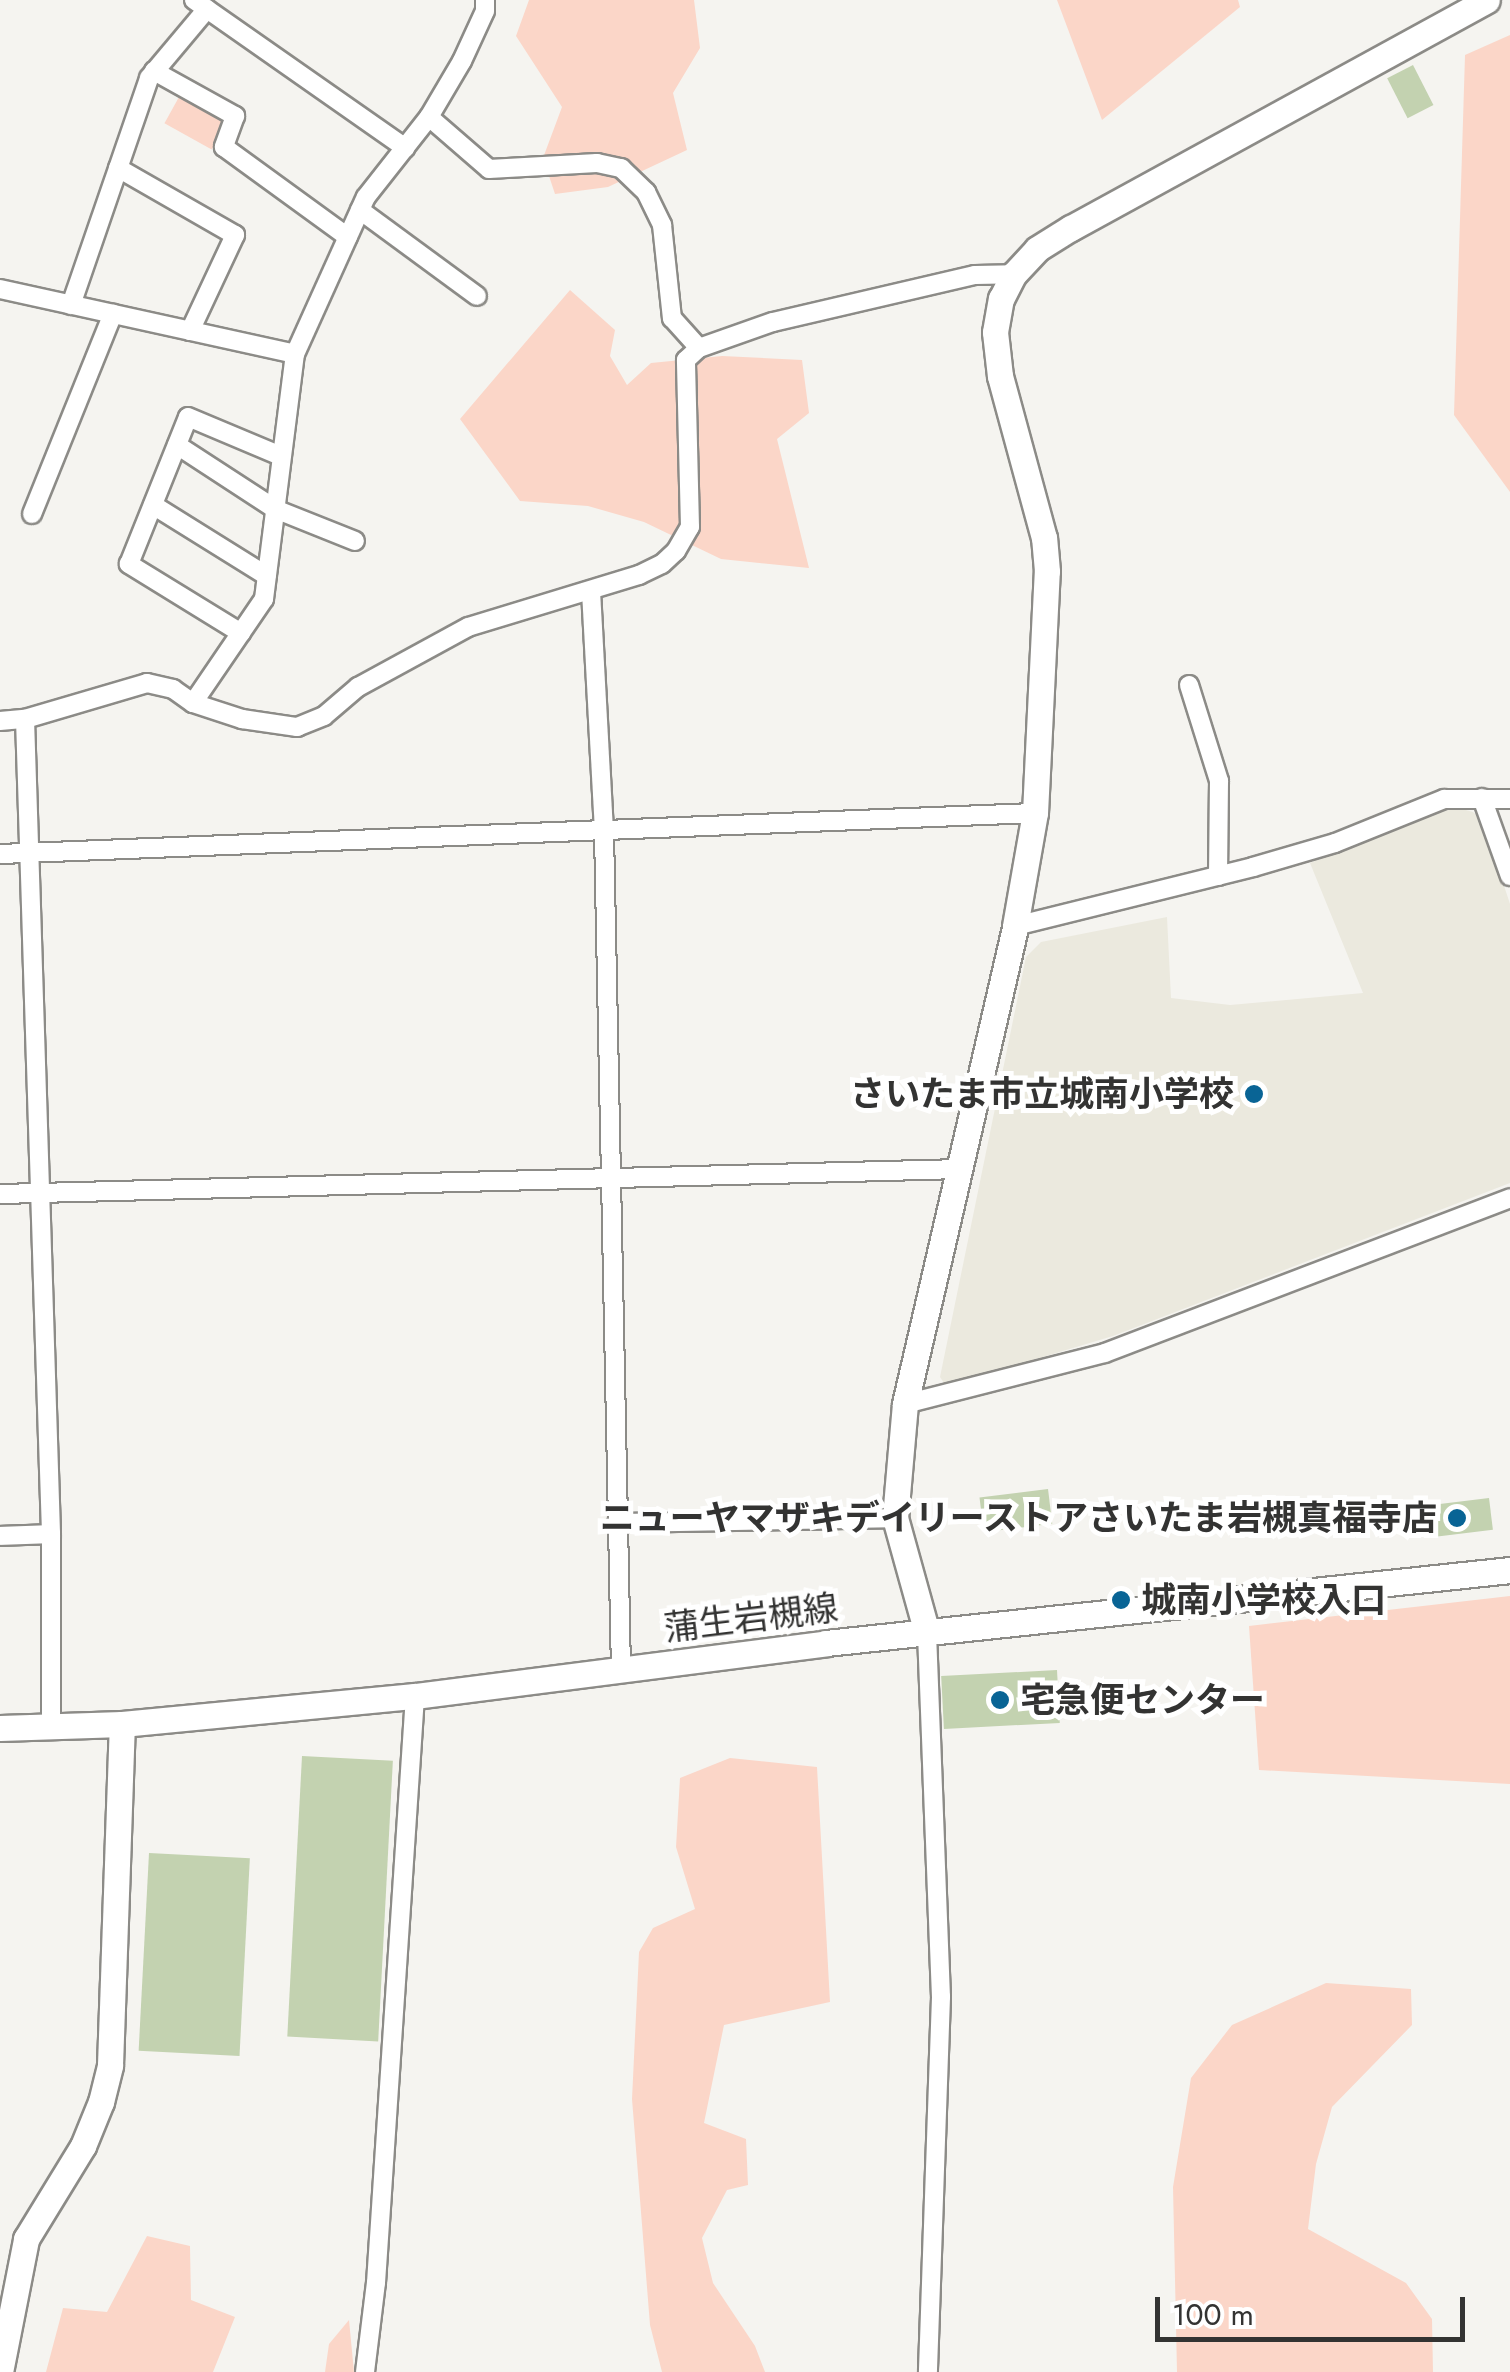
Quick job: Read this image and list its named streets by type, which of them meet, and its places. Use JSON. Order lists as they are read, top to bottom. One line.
{"streets":{"street":["蒲生岩槻線"]},"places":["さいたま市立城南小学校","ニューヤマザキデイリーストアさいたま岩槻真福寺店","城南小学校入口","宅急便センター"],"scale_bar":"100 m"}
